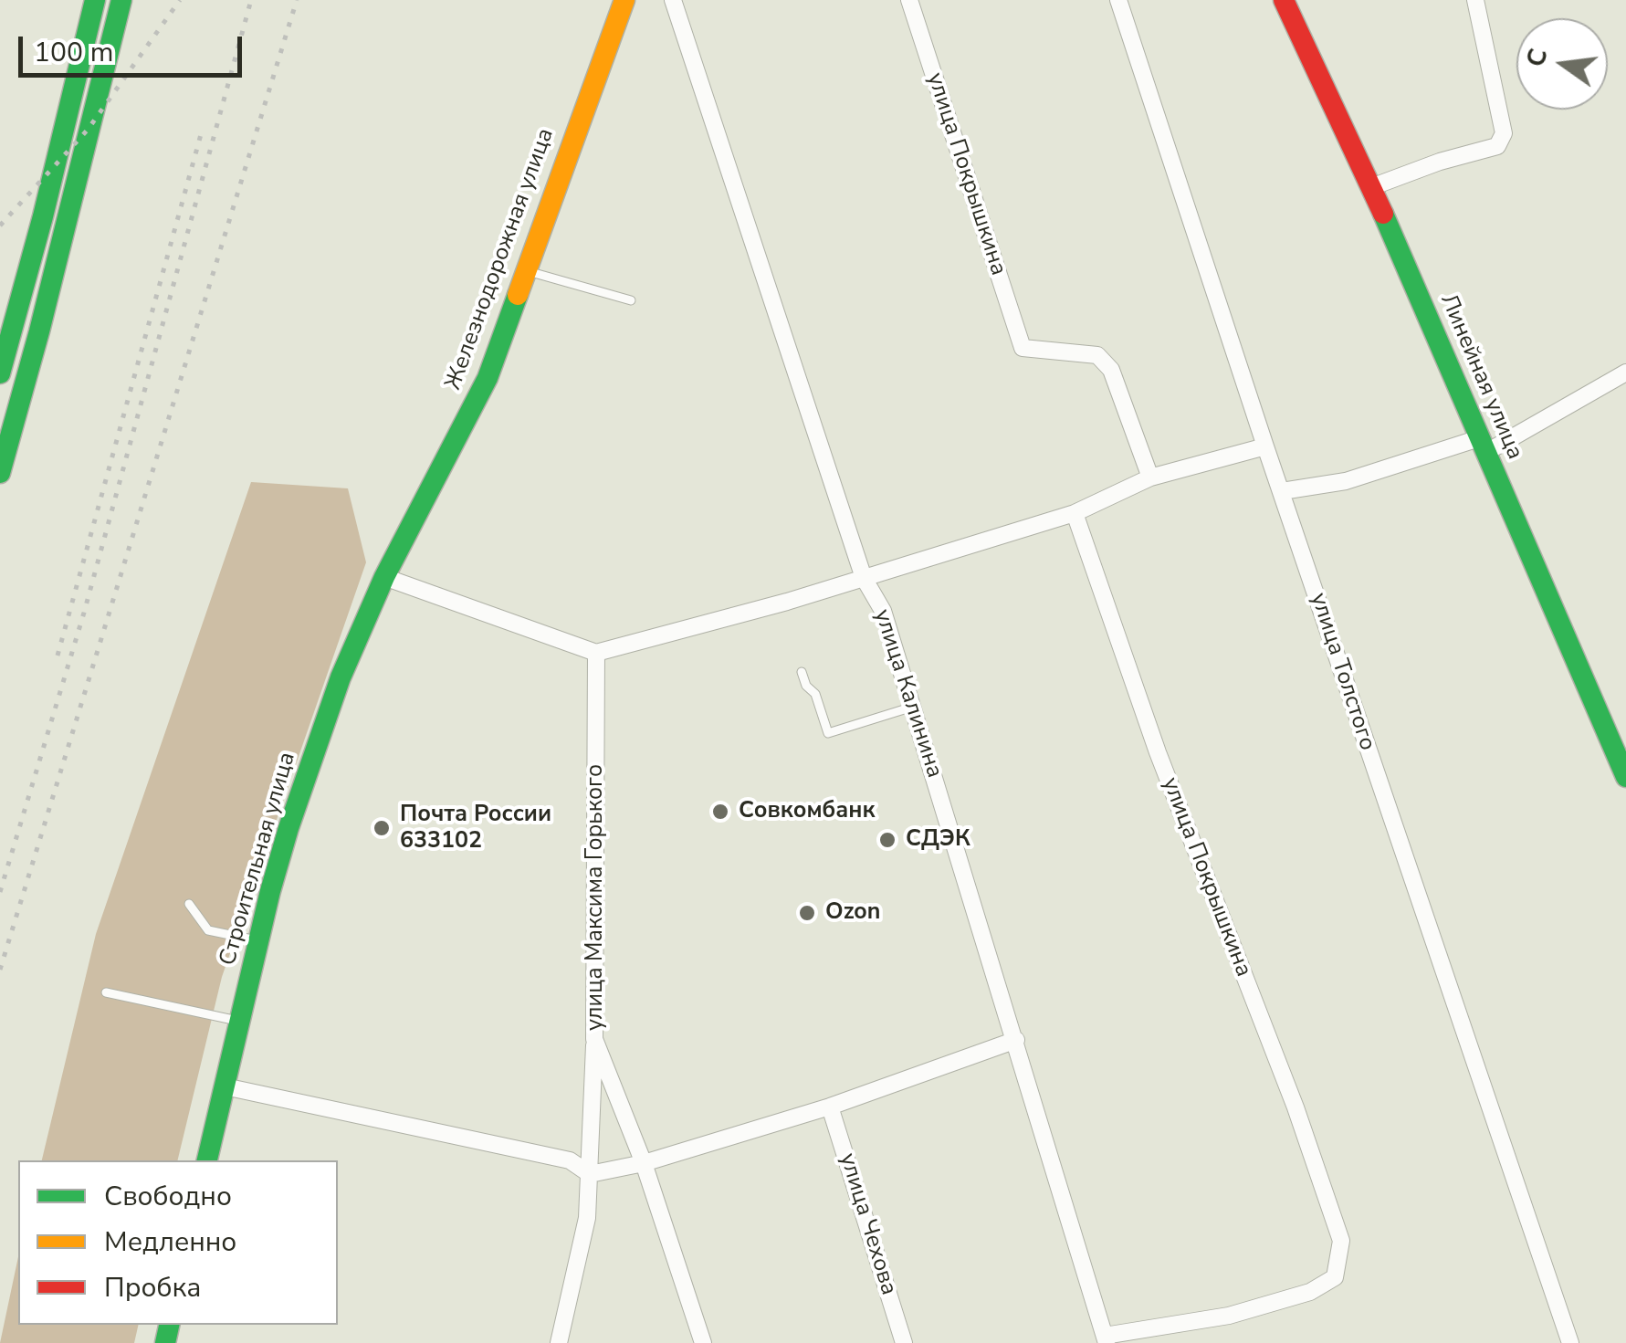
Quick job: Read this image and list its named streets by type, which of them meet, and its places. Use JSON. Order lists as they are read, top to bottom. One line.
{"streets":{"main road":["Железнодорожная улица","Линейная улица","Строительная улица"],"street":["улица Покрышкина","улица Толстого","улица Калинина","улица Максима Горького","улица Чехова"]},"crossings":[["улица Покрышкина","улица Калинина"],["Железнодорожная улица","Строительная улица"]],"places":["Совкомбанк","Почта России 633102","СДЭК","Ozon"],"legend":["Свободно","Медленно","Пробка"],"scale_bar":"100 m","north":"left"}
